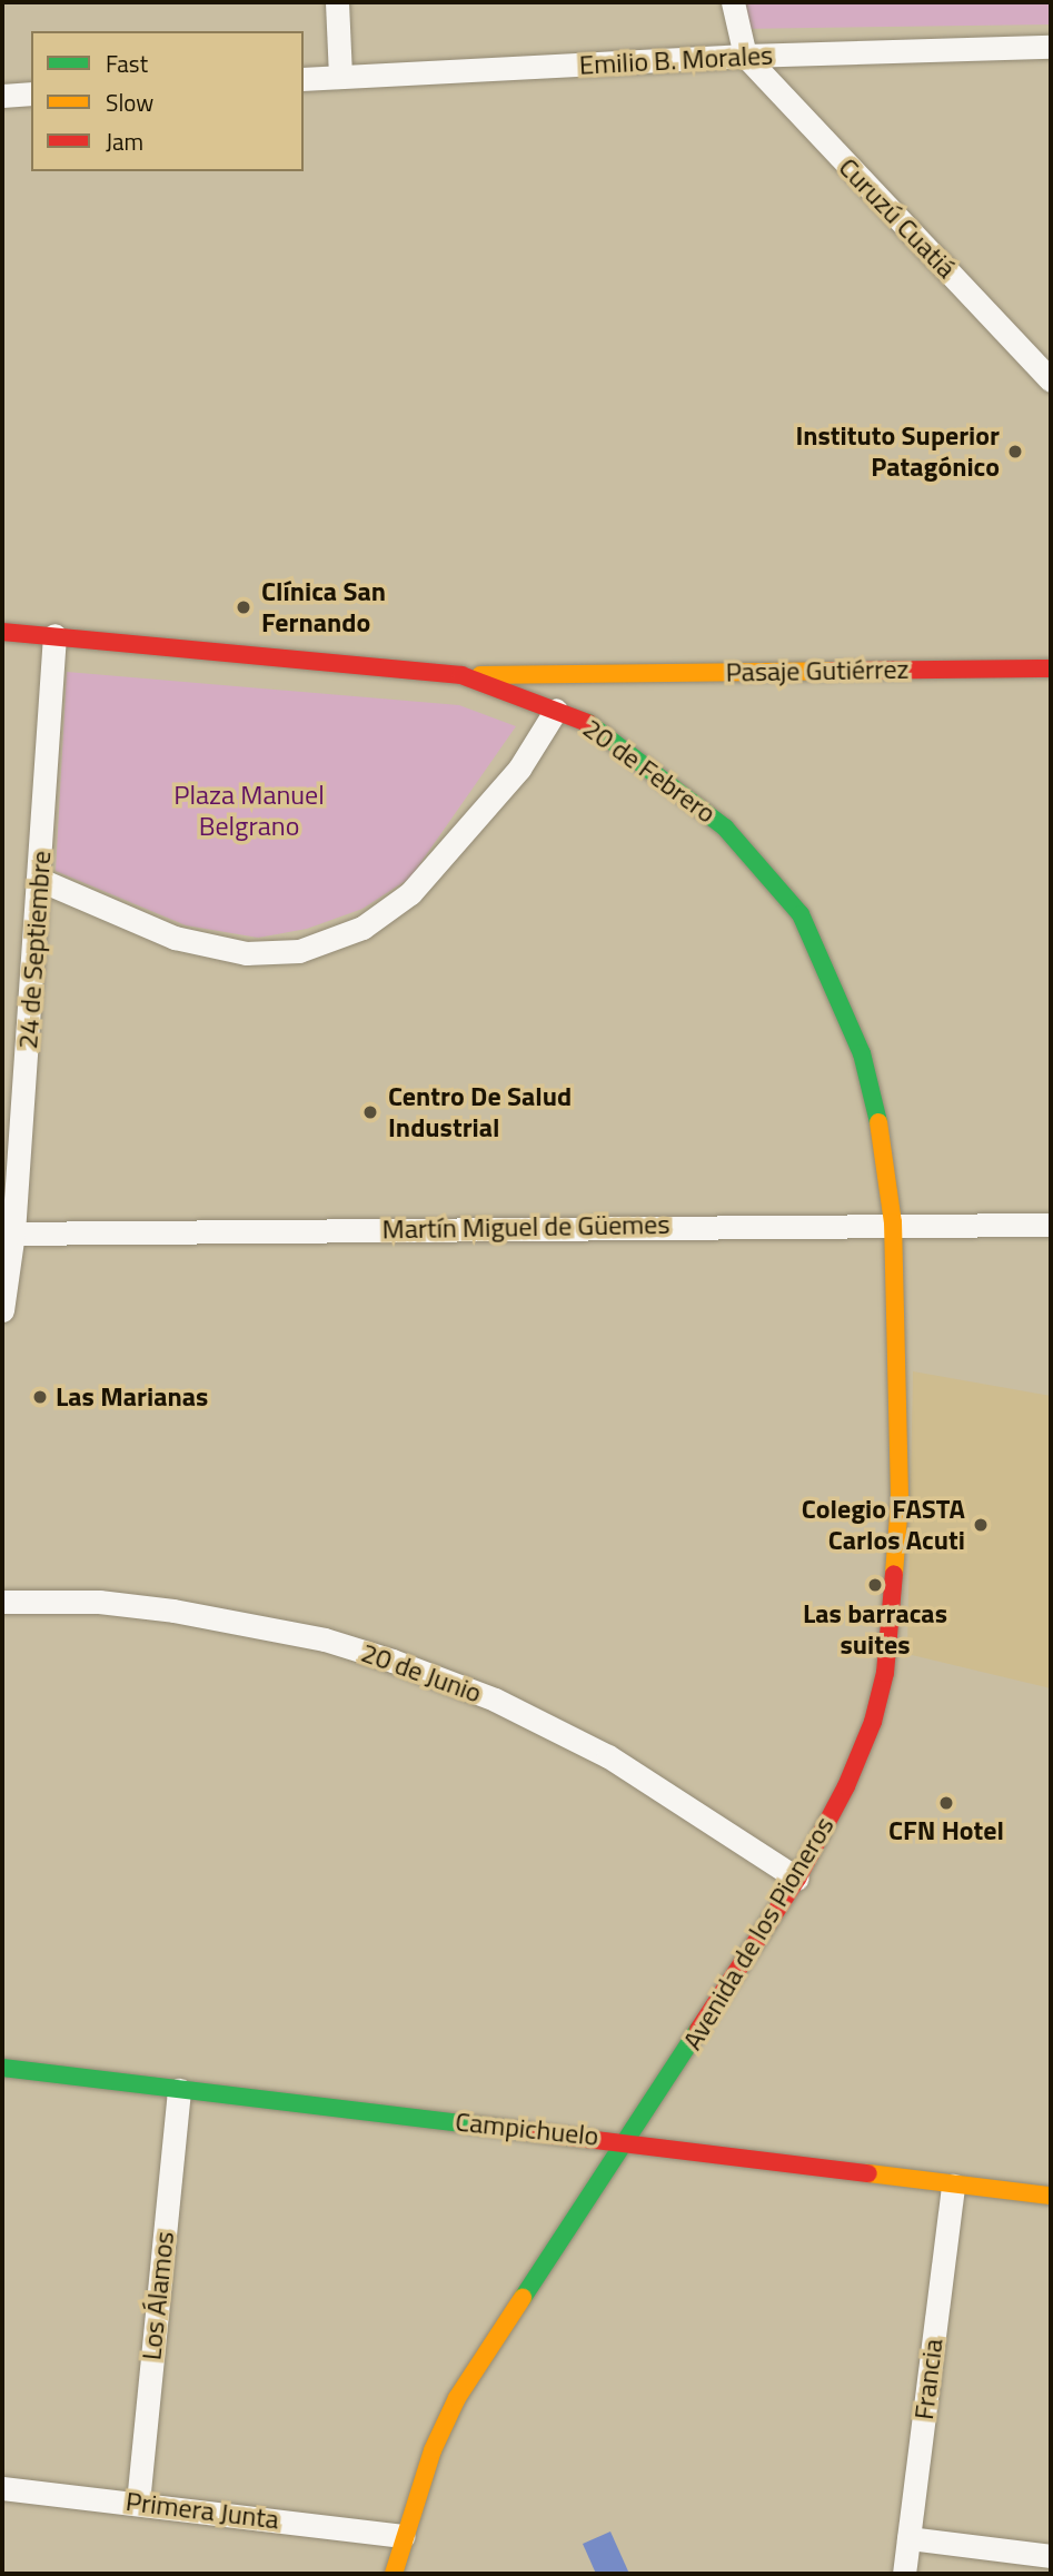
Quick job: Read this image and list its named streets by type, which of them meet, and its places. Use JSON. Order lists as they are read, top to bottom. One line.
{"streets":{"main road":["Pasaje Gutiérrez","20 de Febrero","Avenida de los Pioneros","Campichuelo"],"street":["Emilio B. Morales","Curuzú Cuatiá","24 de Septiembre","Martín Miguel de Güemes","20 de Junio","Los Álamos","Francia","Primera Junta"]},"crossings":[["Emilio B. Morales","Curuzú Cuatiá"],["Pasaje Gutiérrez","20 de Febrero"],["20 de Febrero","24 de Septiembre"],["20 de Febrero","Martín Miguel de Güemes"],["20 de Febrero","Avenida de los Pioneros"],["24 de Septiembre","Martín Miguel de Güemes"],["Martín Miguel de Güemes","Avenida de los Pioneros"],["20 de Junio","Avenida de los Pioneros"],["Avenida de los Pioneros","Campichuelo"],["Avenida de los Pioneros","Primera Junta"],["Campichuelo","Los Álamos"],["Campichuelo","Francia"],["Los Álamos","Primera Junta"]],"parks":["Plaza Manuel Belgrano"],"places":["Instituto Superior Patagónico","Clínica San Fernando","Centro De Salud Industrial","Las Marianas","Colegio FASTA Carlos Acuti","Las barracas suites","CFN Hotel"],"legend":["Fast","Slow","Jam"]}
